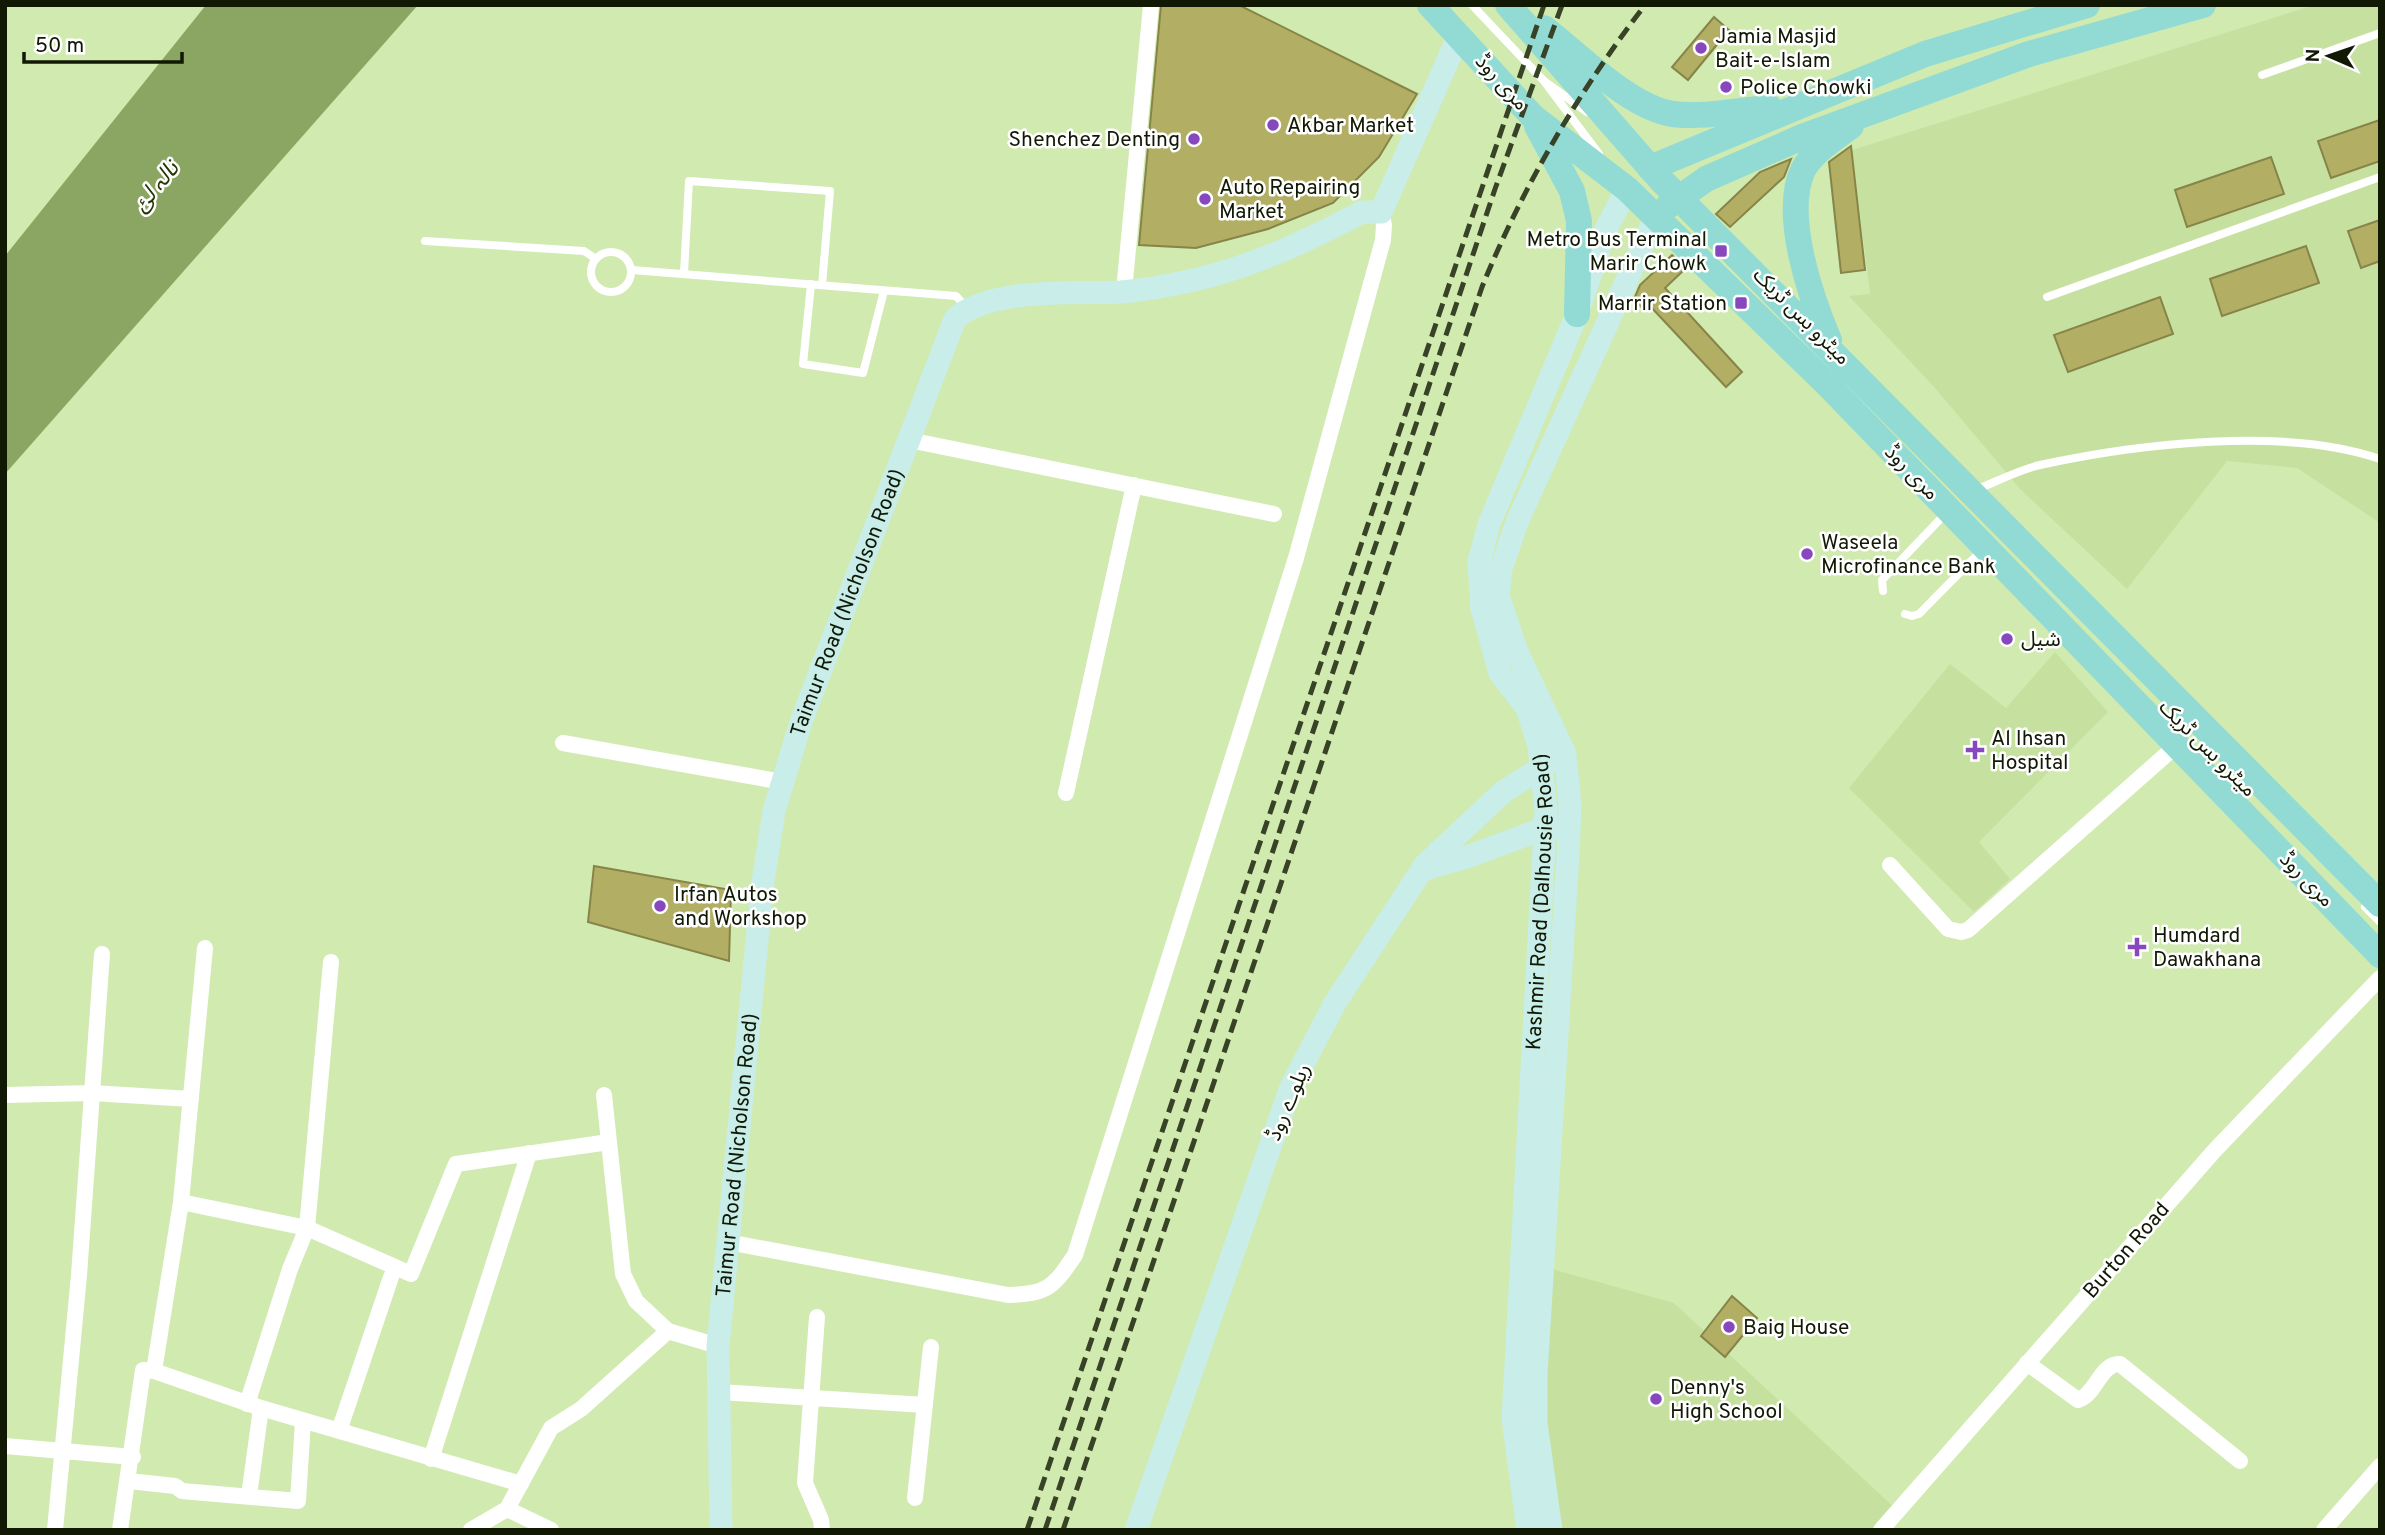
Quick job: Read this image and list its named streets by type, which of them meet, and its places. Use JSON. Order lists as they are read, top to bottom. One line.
{"streets":{"main road":["مری روڈ"],"street":["Taimur Road (Nicholson Road)","Kashmir Road (Dalhousie Road)","ریلوے روڈ","Burton Road"],"lane":["میٹرو بس ٹریک"]},"crossings":[["مری روڈ","Kashmir Road (Dalhousie Road)"],["Kashmir Road (Dalhousie Road)","ریلوے روڈ"]],"water":["نالہ لئ"],"places":{"other":["Jamia Masjid Bait-e-Islam","Police Chowki","Akbar Market","Shenchez Denting","Auto Repairing Market","Waseela Microfinance Bank","شیل","Irfan Autos and Workshop","Baig House","Denny's High School"],"transit":["Metro Bus Terminal Marir Chowk","Marrir Station"],"health":["Al Ihsan Hospital","Humdard Dawakhana"]},"scale_bar":"50 m","north":"left"}
